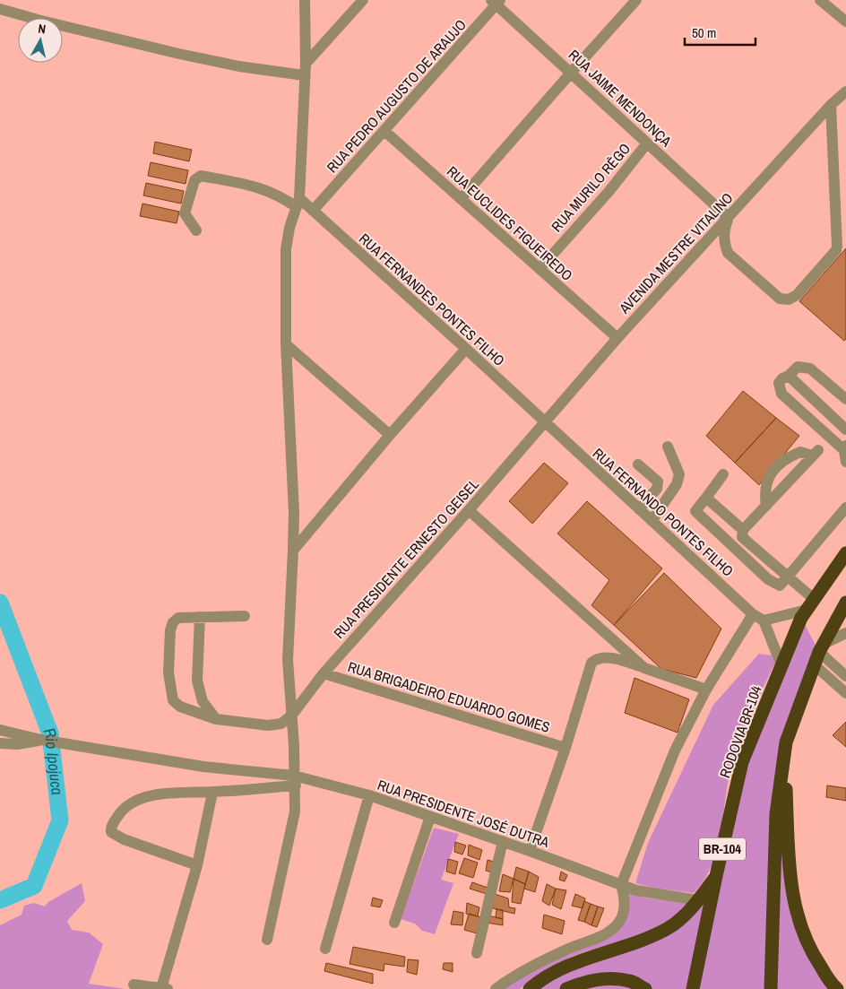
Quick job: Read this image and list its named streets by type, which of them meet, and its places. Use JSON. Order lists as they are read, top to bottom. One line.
{"streets":{"highway":["RODOVIA BR-104","BR-104"],"street":["RUA PEDRO AUGUSTO DE ARAUJO","RUA JAIME MENDONÇA","RUA MURILO RÊGO","RUA EUCLIDES FIGUEIREDO","AVENIDA MESTRE VITALINO","RUA FERNANDES PONTES FILHO","RUA FERNANDO PONTES FILHO","RUA PRESIDENTE ERNESTO GEISEL","RUA BRIGADEIRO EDUARDO GOMES","RUA PRESIDENTE JOSÉ DUTRA"]},"crossings":[["RUA PEDRO AUGUSTO DE ARAUJO","RUA JAIME MENDONÇA"],["RUA PEDRO AUGUSTO DE ARAUJO","RUA EUCLIDES FIGUEIREDO"],["RUA PEDRO AUGUSTO DE ARAUJO","RUA FERNANDES PONTES FILHO"],["RUA JAIME MENDONÇA","RUA MURILO RÊGO"],["RUA JAIME MENDONÇA","AVENIDA MESTRE VITALINO"],["RUA MURILO RÊGO","RUA EUCLIDES FIGUEIREDO"],["RUA EUCLIDES FIGUEIREDO","AVENIDA MESTRE VITALINO"],["AVENIDA MESTRE VITALINO","RUA FERNANDES PONTES FILHO"],["AVENIDA MESTRE VITALINO","RUA FERNANDO PONTES FILHO"],["AVENIDA MESTRE VITALINO","RUA PRESIDENTE ERNESTO GEISEL"],["RUA FERNANDES PONTES FILHO","RUA FERNANDO PONTES FILHO"],["RUA FERNANDES PONTES FILHO","RUA PRESIDENTE ERNESTO GEISEL"],["RUA FERNANDO PONTES FILHO","RUA PRESIDENTE ERNESTO GEISEL"],["RUA PRESIDENTE ERNESTO GEISEL","RUA BRIGADEIRO EDUARDO GOMES"]],"water":["Rio Ipojuca"],"scale_bar":"50 m","north":"top"}
